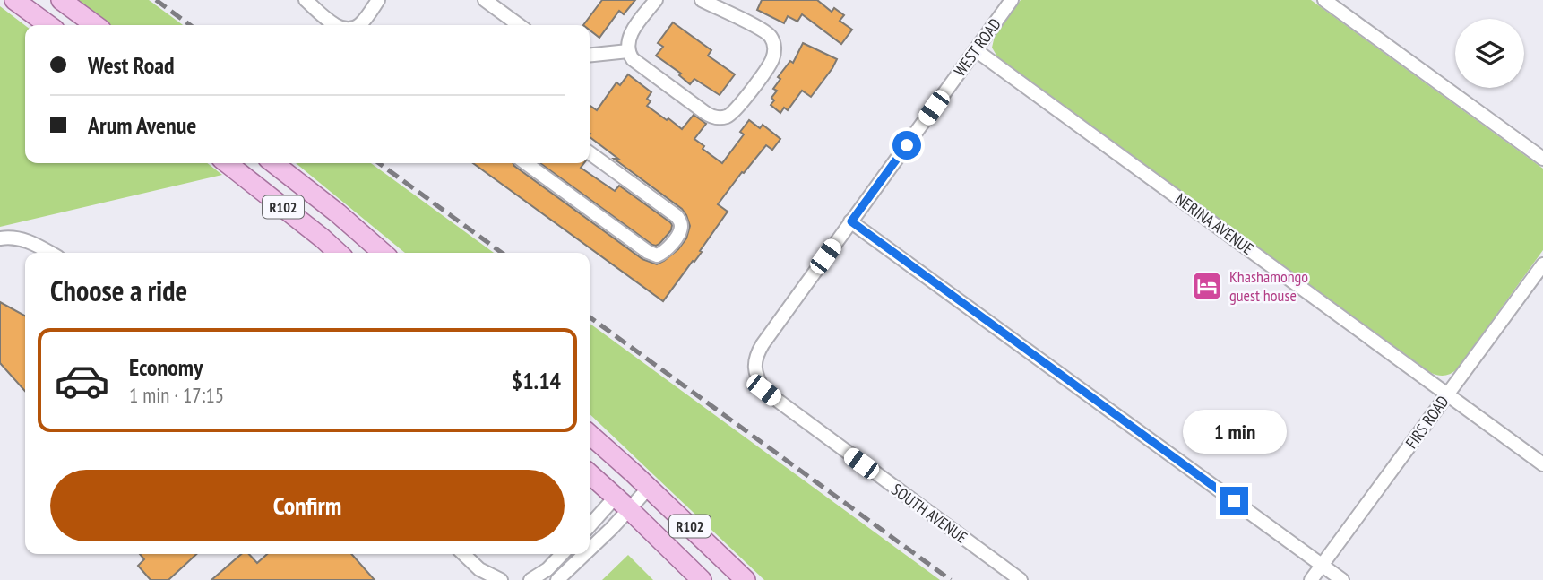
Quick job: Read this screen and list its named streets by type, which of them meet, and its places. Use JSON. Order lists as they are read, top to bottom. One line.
{"streets":{"main road":["R102"],"street":["WEST ROAD","NERINA AVENUE","FIRS ROAD","SOUTH AVENUE"]},"crossings":[["WEST ROAD","NERINA AVENUE"],["WEST ROAD","SOUTH AVENUE"],["NERINA AVENUE","FIRS ROAD"]],"places":{"hotel":["Khashamongo guest house"]},"page":{"banner":["West Road","Arum Avenue"],"heading":"Choose a ride","list":[{"name":"Economy","note":"1 min · 17:15","value":"$1.14"}],"bubble":"1 min","buttons":"Confirm"}}
